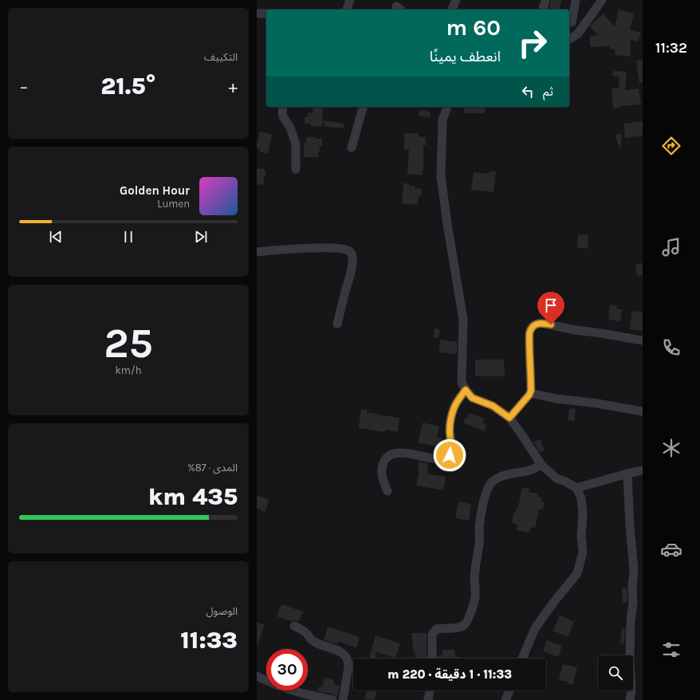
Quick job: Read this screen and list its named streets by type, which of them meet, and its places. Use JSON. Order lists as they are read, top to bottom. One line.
{"page":{"tabs":"11:32","tile":["التكييف",["25","km/h"],["المدى · 87%","435 km"],["الوصول","11:33"]],"turn":["60 m","انعطف يمينًا"],"heat":["−","21.5°","+"],"then":"ثم","song":["Golden Hour","Lumen"],"limit":"30","trip":"11:33 · 1 دقيقة · 220 m"}}
